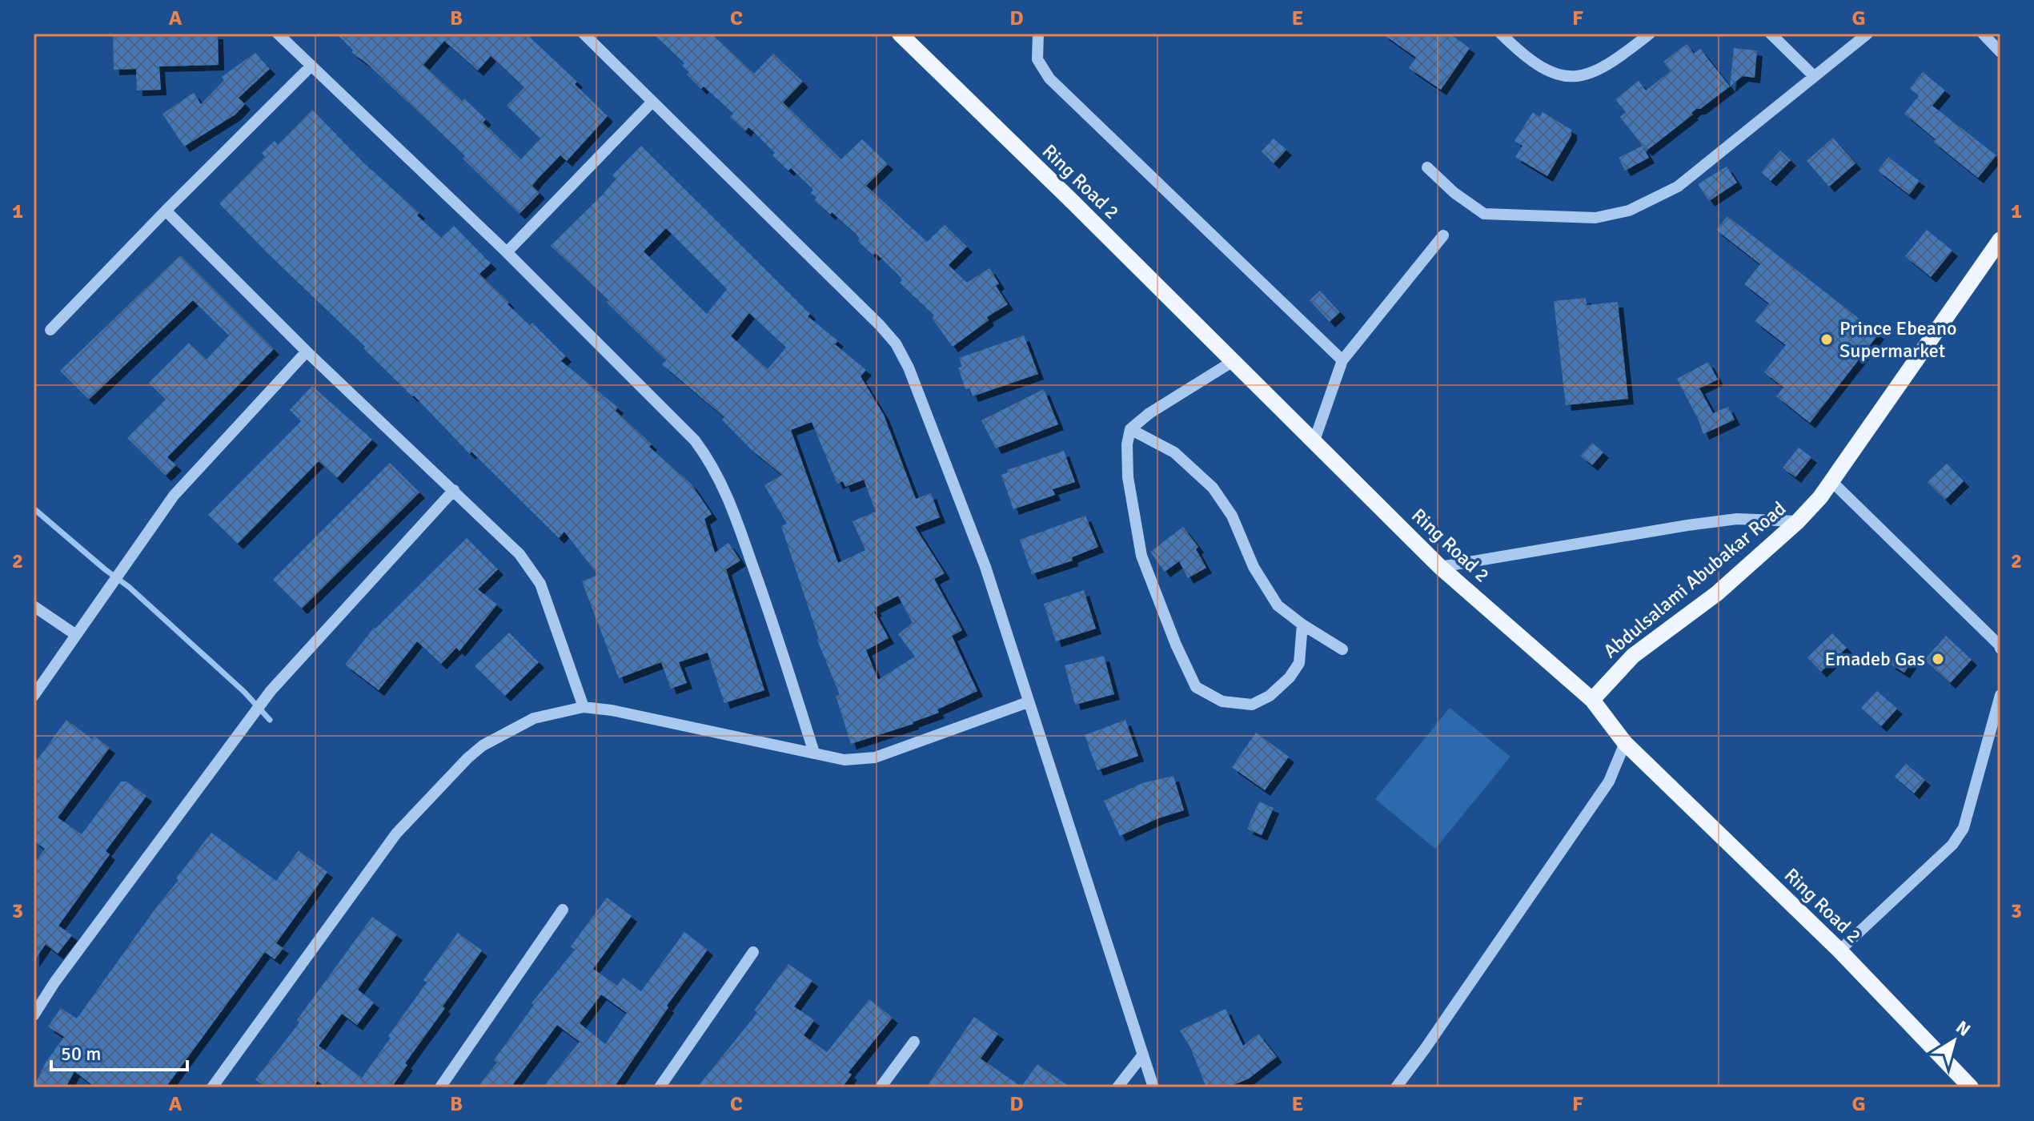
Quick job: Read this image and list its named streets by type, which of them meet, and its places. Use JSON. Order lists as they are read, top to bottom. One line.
{"streets":{"main road":["Ring Road 2","Abdulsalami Abubakar Road"]},"crossings":[["Ring Road 2","Abdulsalami Abubakar Road"]],"places":["Prince Ebeano Supermarket","Emadeb Gas"],"scale_bar":"50 m","north":"top right","grid":{"columns":["A","B","C","D","E","F","G"],"rows":["1","2","3"]}}
